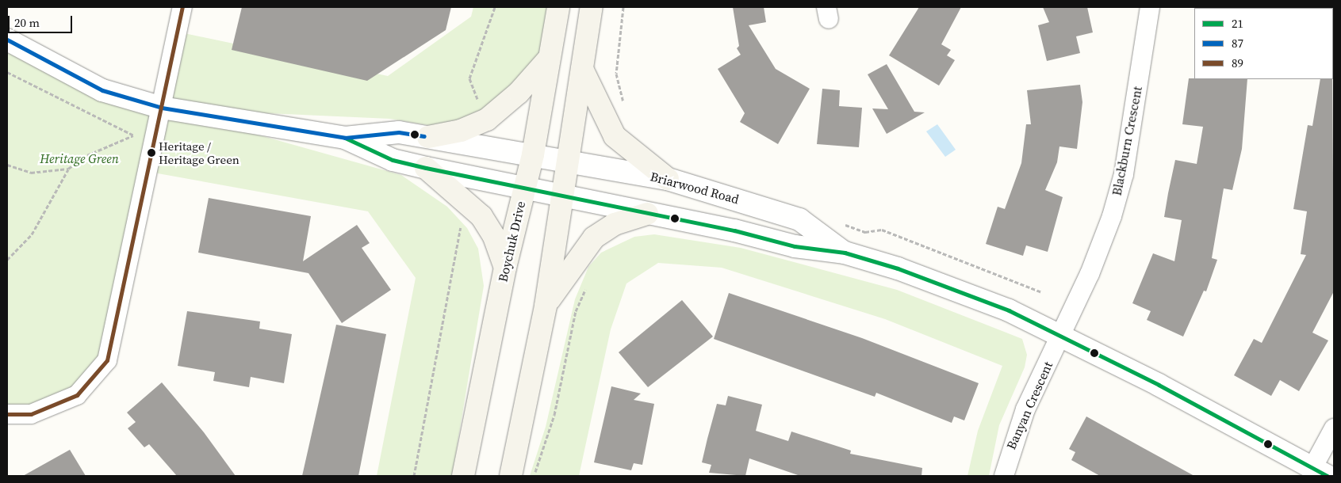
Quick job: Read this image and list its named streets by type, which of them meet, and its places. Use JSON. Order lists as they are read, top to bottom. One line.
{"streets":{"main road":["Boychuk Drive"],"street":["Blackburn Crescent","Briarwood Road","Banyan Crescent"]},"crossings":[["Blackburn Crescent","Briarwood Road"],["Blackburn Crescent","Banyan Crescent"],["Briarwood Road","Boychuk Drive"],["Briarwood Road","Banyan Crescent"]],"parks":["Heritage Green"],"places":["Heritage / Heritage Green"],"lines":["transit line 89","transit line 87","transit line 21"],"legend":["21","87","89"],"scale_bar":"20 m"}
